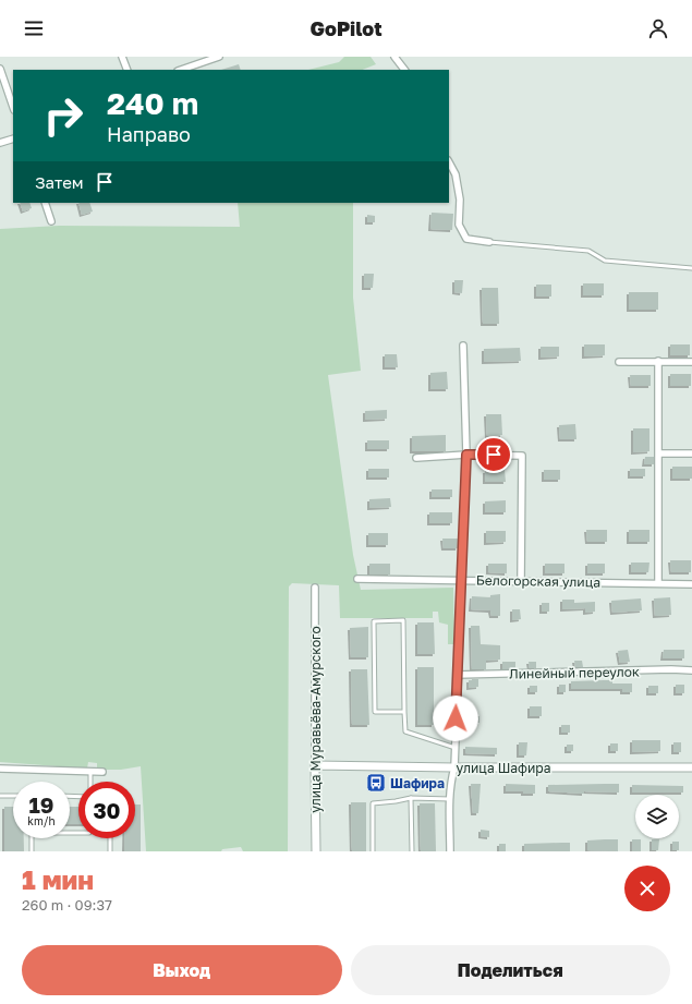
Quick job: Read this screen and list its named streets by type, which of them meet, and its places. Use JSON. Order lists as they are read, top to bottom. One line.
{"streets":{"street":["Белогорская улица","Линейный переулок","улица Муравьёва-Амурского","улица Шафира"]},"crossings":[["улица Муравьёва-Амурского","улица Шафира"]],"places":{"bus stop":["Шафира"]},"page":{"header":"GoPilot","turn":["240 m","Направо"],"then":"Затем","speed":"19 km/h","limit":"30","heading":["1 мин","260 m · 09:37"],"buttons":["Выход","Поделиться"]}}
